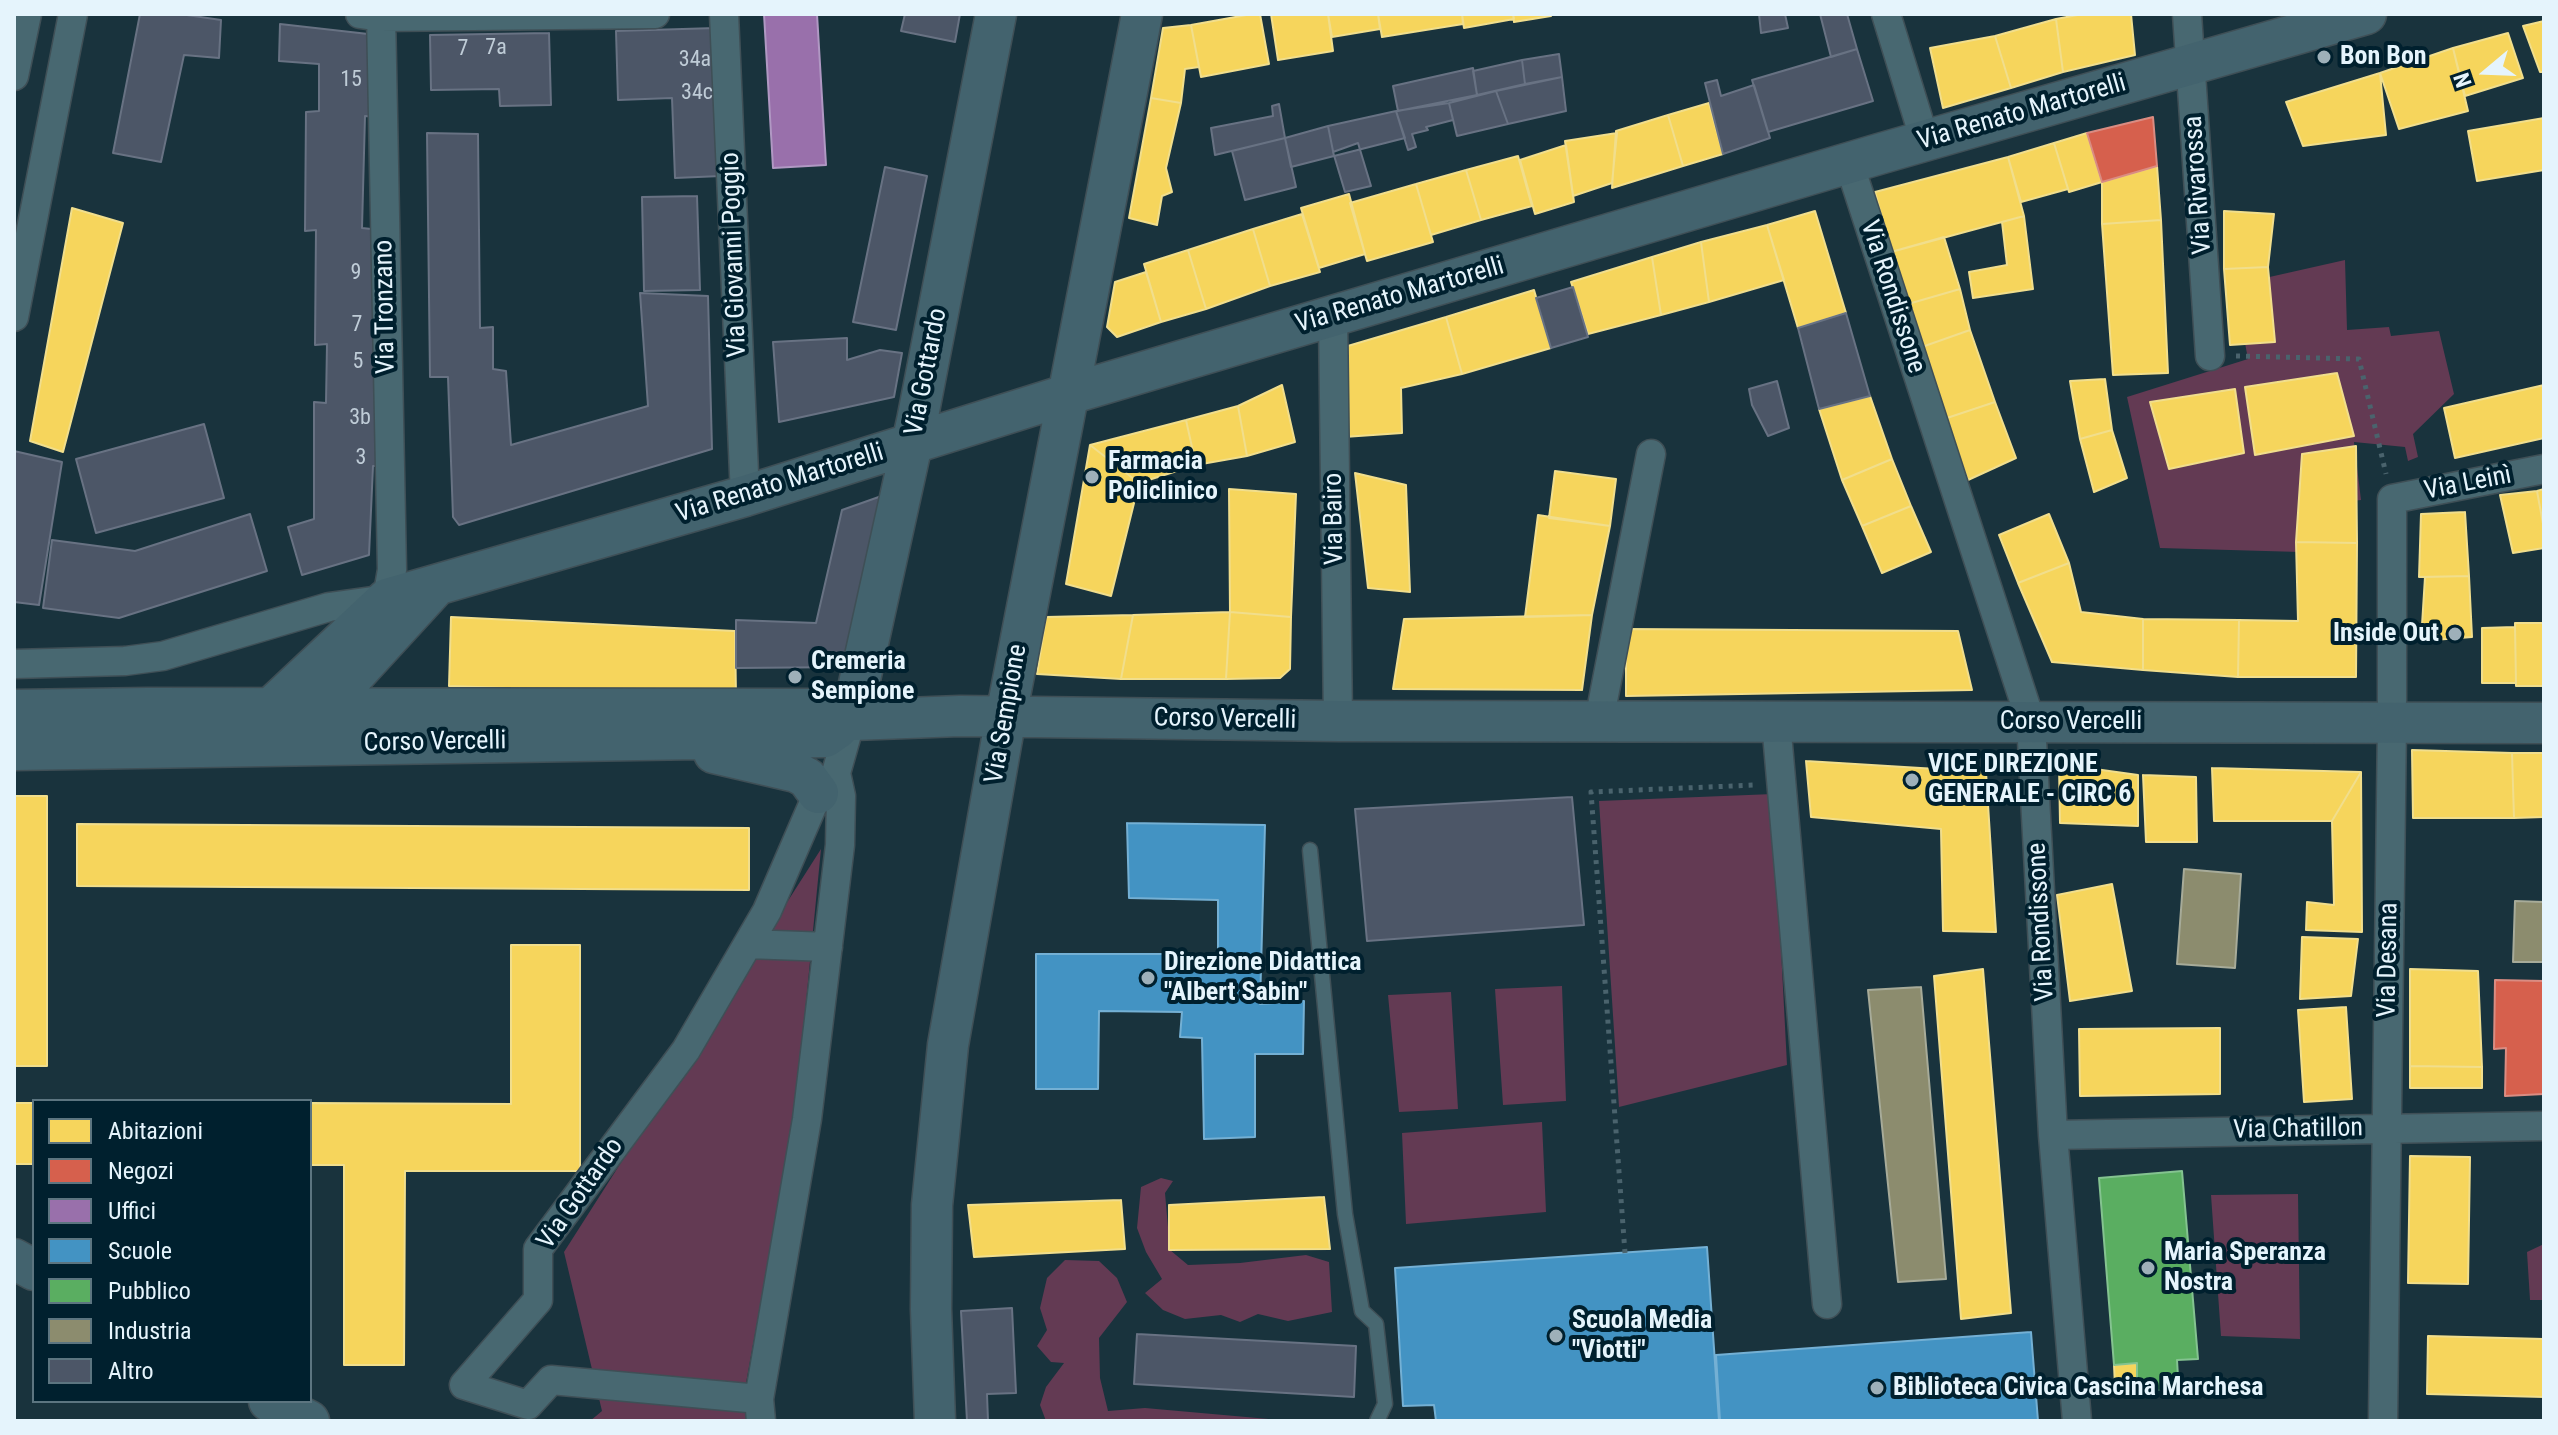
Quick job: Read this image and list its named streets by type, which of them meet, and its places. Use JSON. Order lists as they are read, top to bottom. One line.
{"streets":{"street":["Via Renato Martorelli","Via Rivarossa","Via Giovanni Poggio","Via Rondissone","Via Tronzano","Via Gottardo","Via Leinì","Via Bairo","Via Sempione","Corso Vercelli","Via Desana","Via Chatillon"]},"crossings":[["Via Renato Martorelli","Via Rivarossa"],["Via Renato Martorelli","Via Giovanni Poggio"],["Via Renato Martorelli","Via Rondissone"],["Via Renato Martorelli","Via Tronzano"],["Via Renato Martorelli","Via Gottardo"],["Via Renato Martorelli","Via Bairo"],["Via Renato Martorelli","Via Sempione"],["Via Renato Martorelli","Corso Vercelli"],["Via Rondissone","Corso Vercelli"],["Via Rondissone","Via Chatillon"],["Via Gottardo","Corso Vercelli"],["Via Leinì","Via Desana"],["Via Bairo","Corso Vercelli"],["Via Sempione","Corso Vercelli"],["Corso Vercelli","Via Desana"],["Via Desana","Via Chatillon"]],"places":["Bon Bon","Farmacia Policlinico","Inside Out","Cremeria Sempione","VICE DIREZIONE GENERALE - CIRC 6","Direzione Didattica \"Albert Sabin\"","Maria Speranza Nostra","Scuola Media \"Viotti\"","Biblioteca Civica Cascina Marchesa"],"house_numbers":["7a","7","34a","15","34c","9","7","5","3b","3"],"legend":["Abitazioni","Negozi","Uffici","Scuole","Pubblico","Industria","Altro"],"north":"left"}
